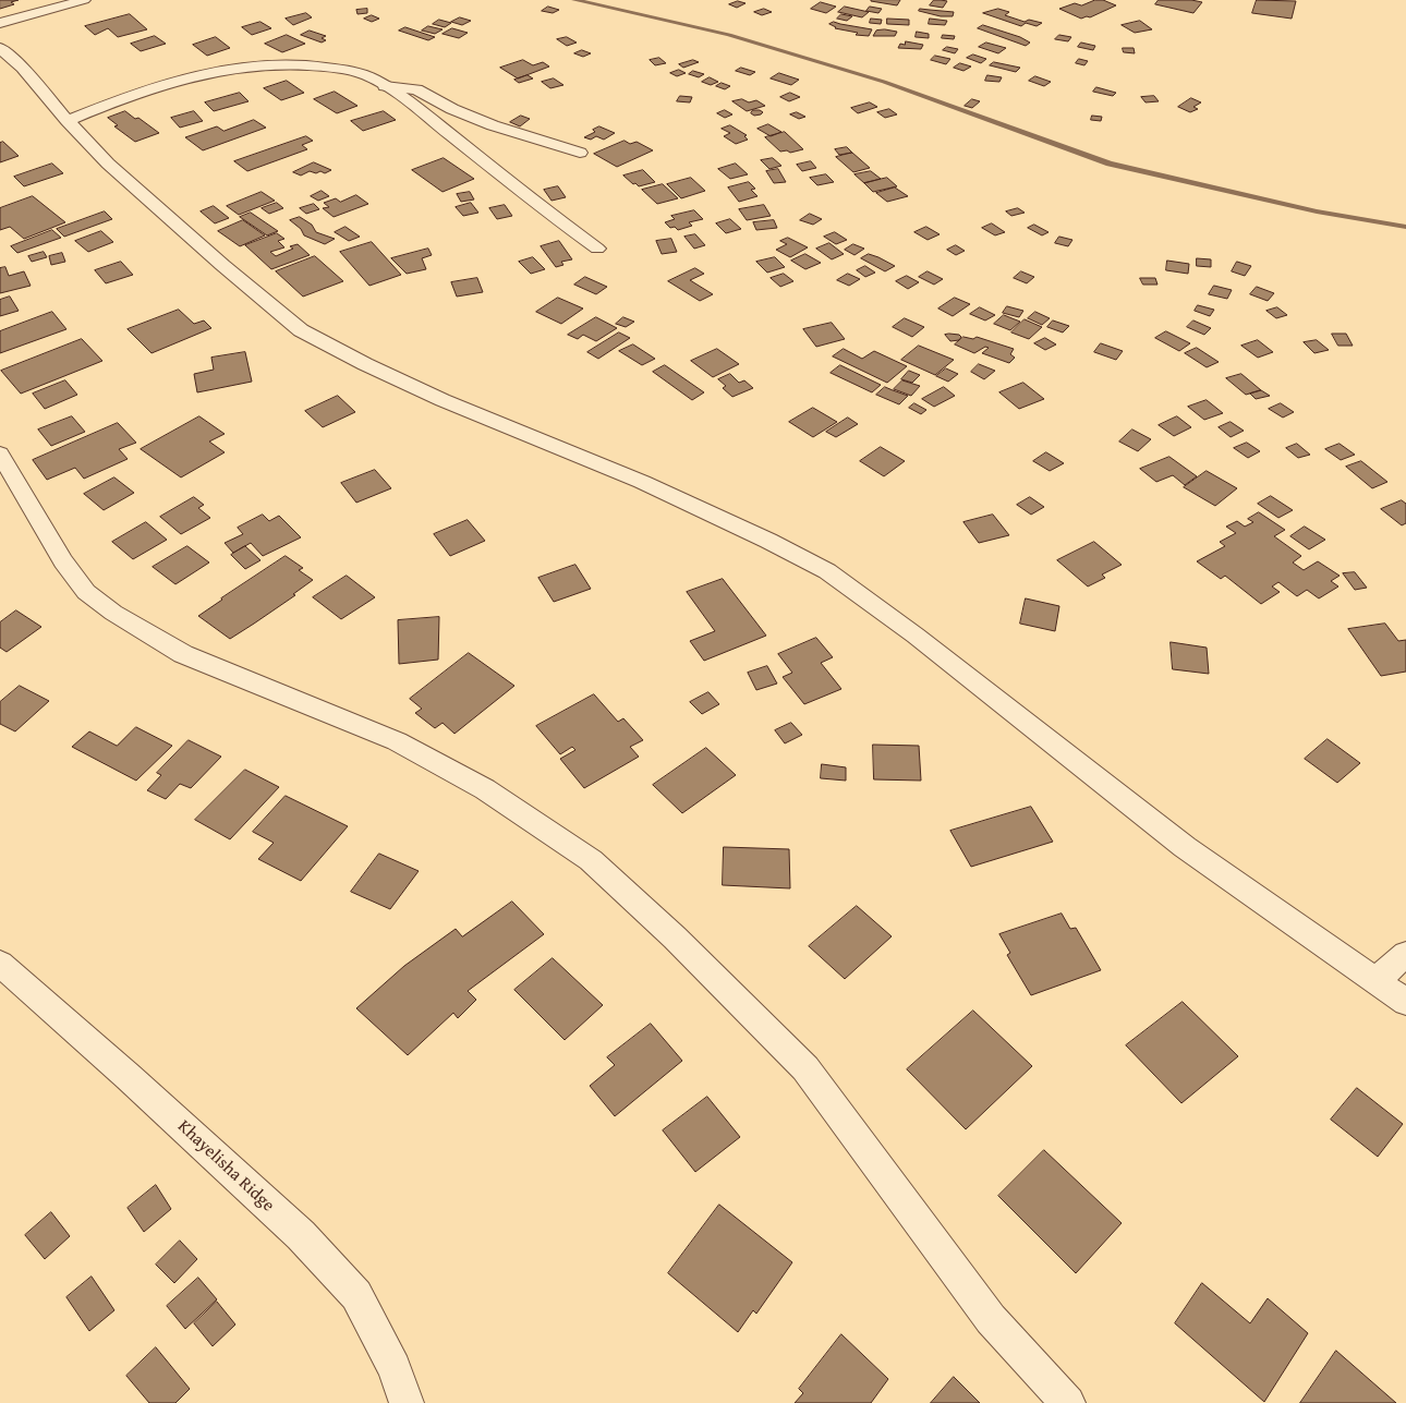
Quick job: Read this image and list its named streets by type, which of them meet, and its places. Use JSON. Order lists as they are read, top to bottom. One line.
{"streets":{"street":["Khayelisha Ridge"]}}
